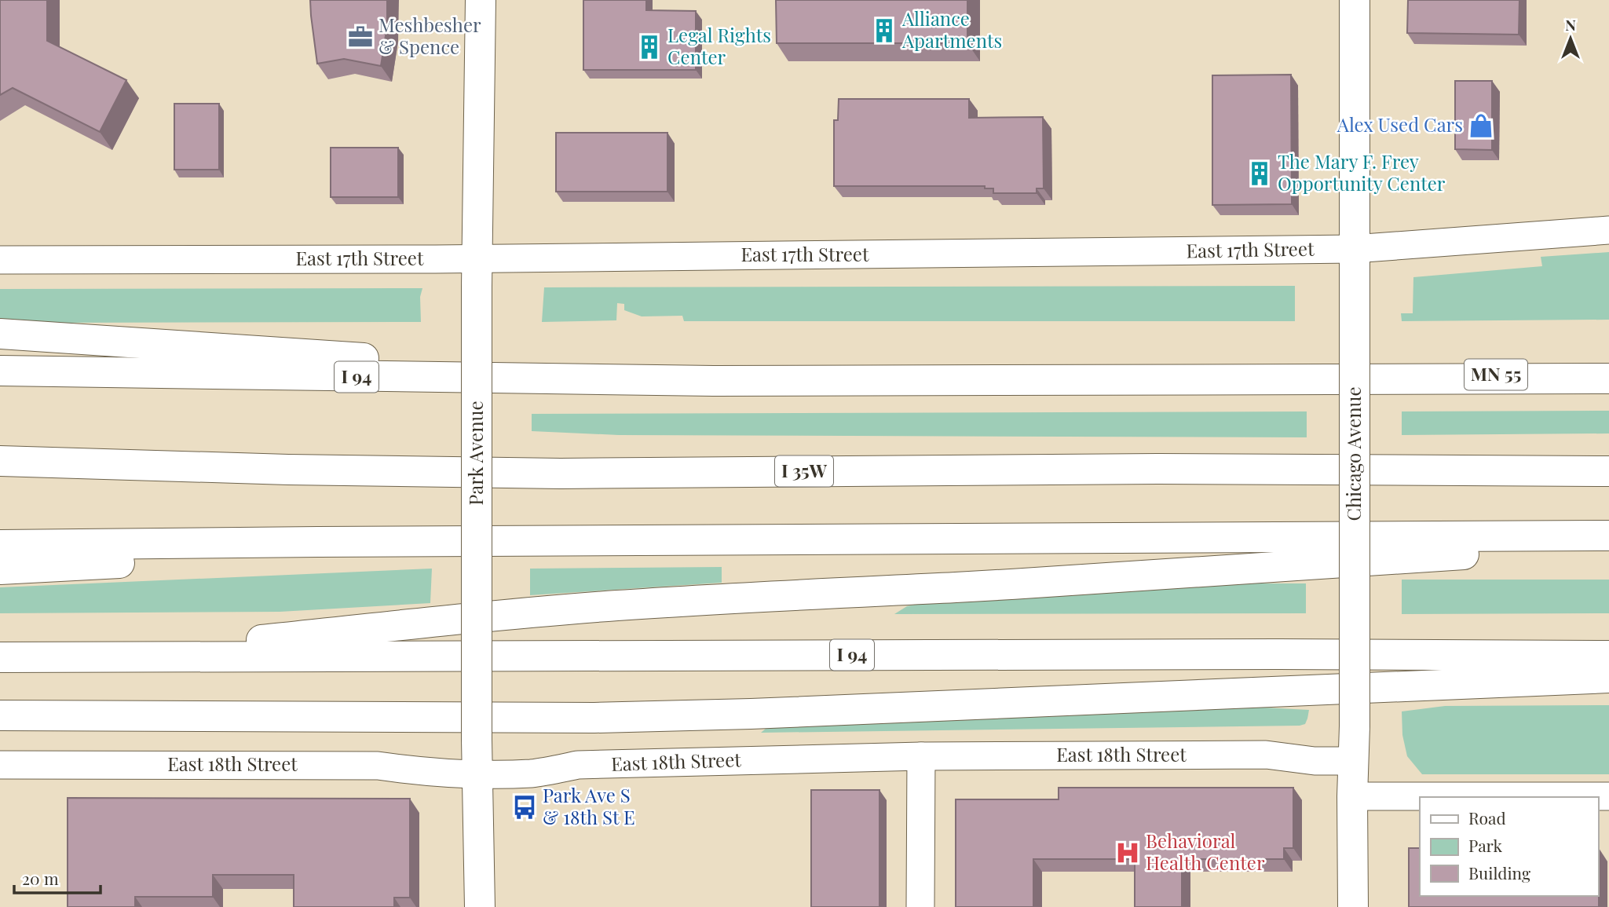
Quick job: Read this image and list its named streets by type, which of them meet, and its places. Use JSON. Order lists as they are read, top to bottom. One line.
{"streets":{"main road":["MN 55","I 94","Park Avenue","Chicago Avenue","I 35W"],"street":["East 17th Street","East 18th Street"]},"crossings":[["East 17th Street","Park Avenue"],["East 17th Street","Chicago Avenue"],["MN 55","I 94"],["Park Avenue","East 18th Street"],["Chicago Avenue","East 18th Street"]],"places":{"building":["Alliance Apartments","Legal Rights Center","The Mary F. Frey Opportunity Center"],"office":["Meshbesher & Spence"],"shop":["Alex Used Cars"],"bus stop":["Park Ave S & 18th St E"],"hospital":["Behavioral Health Center"]},"legend":["Road","Park","Building"],"scale_bar":"20 m","north":"top"}
